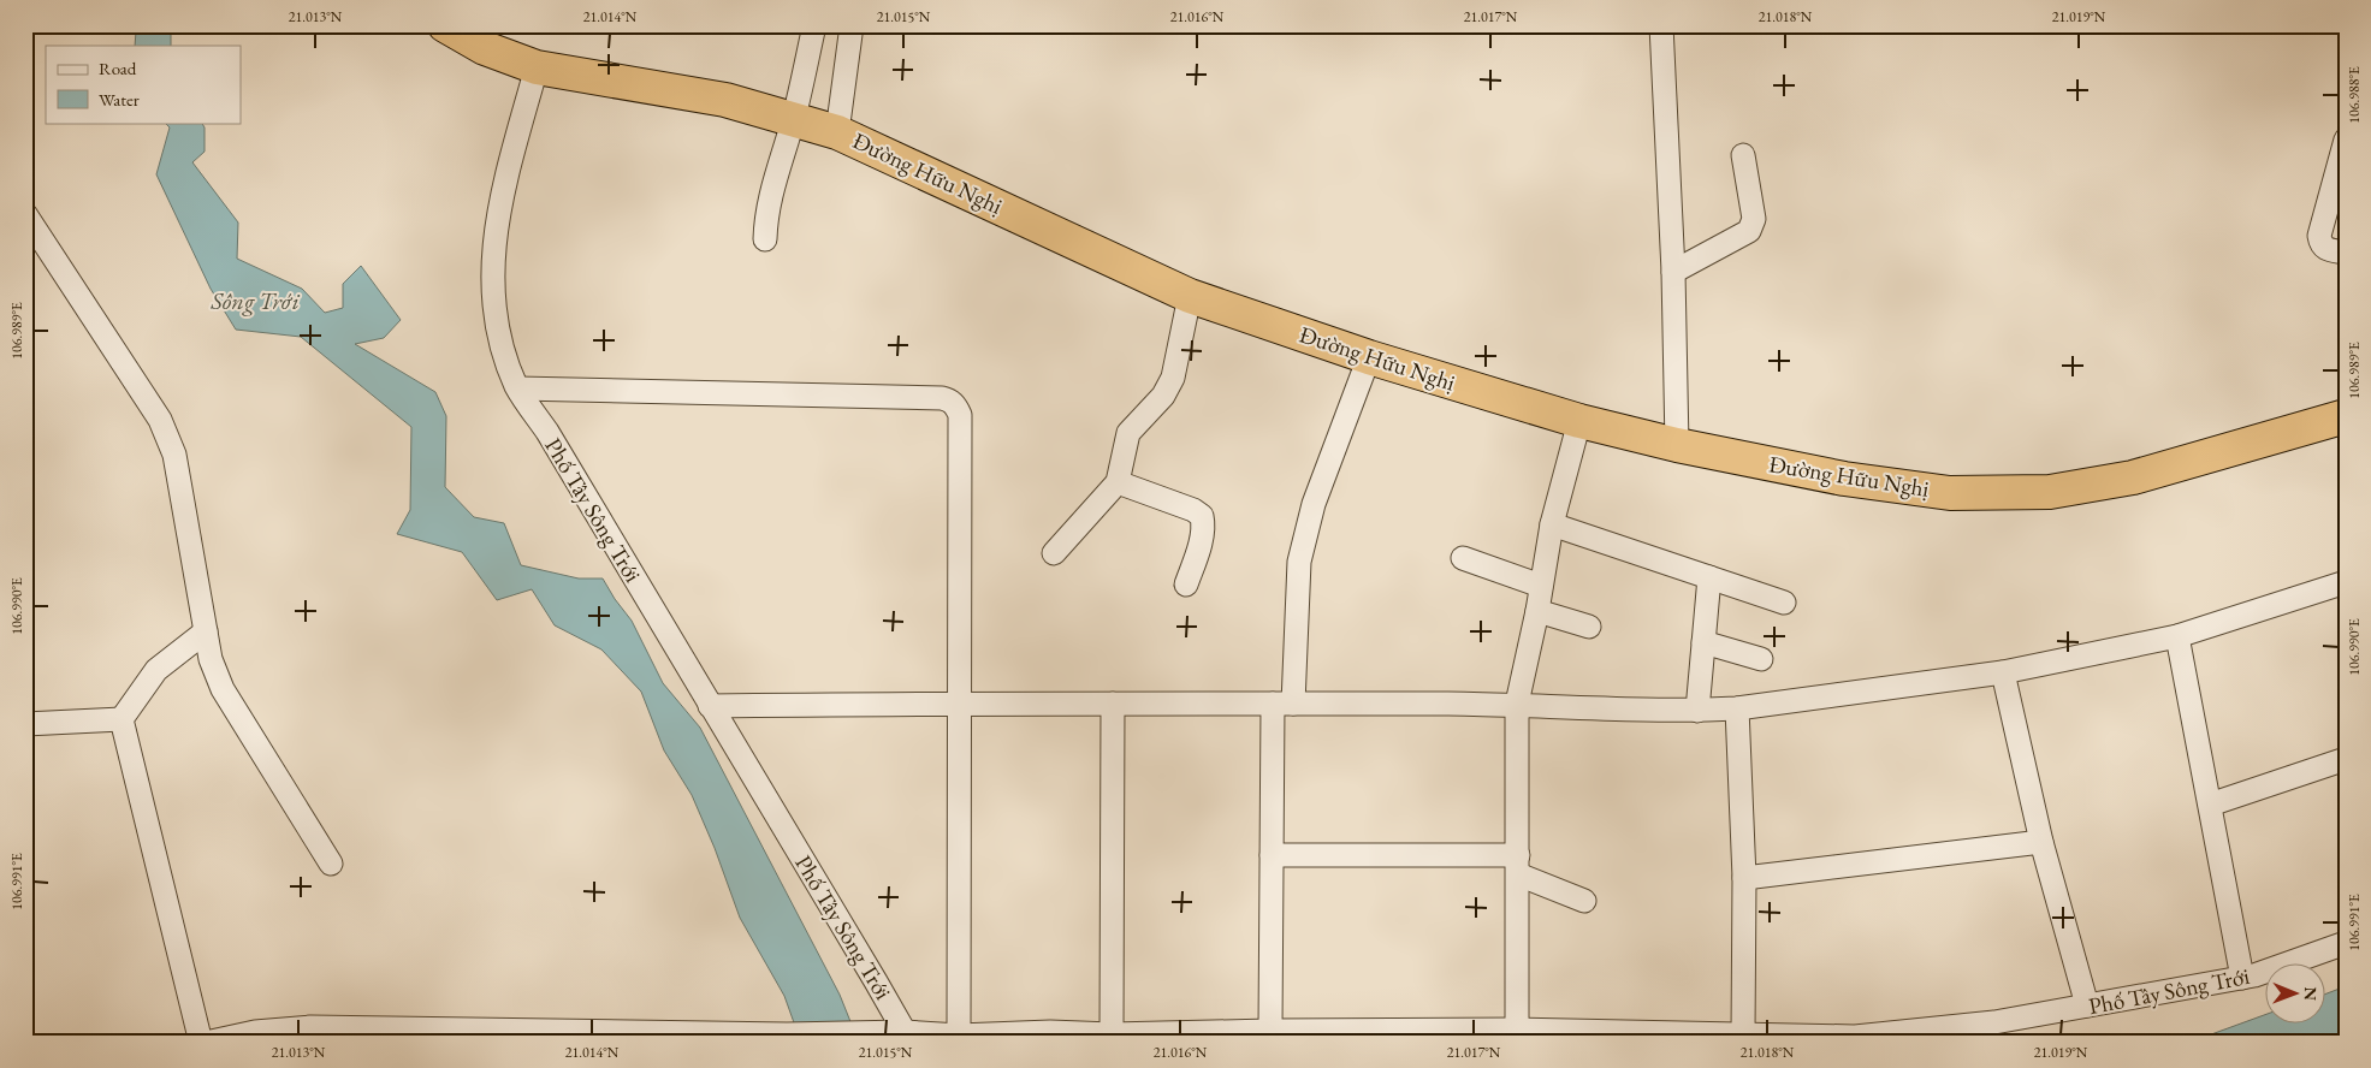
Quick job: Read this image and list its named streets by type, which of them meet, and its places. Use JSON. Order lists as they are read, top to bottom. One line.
{"streets":{"highway":["Đường Hữu Nghị"],"street":["Phố Tây Sông Trới"]},"crossings":[["Đường Hữu Nghị","Phố Tây Sông Trới"]],"water":["Sông Trới"],"legend":["Road","Water"],"north":"right","coordinates":["21.013°N","21.014°N","21.015°N","21.016°N","21.017°N","21.018°N","21.019°N","106.988°E","106.989°E","106.990°E","106.991°E"]}
